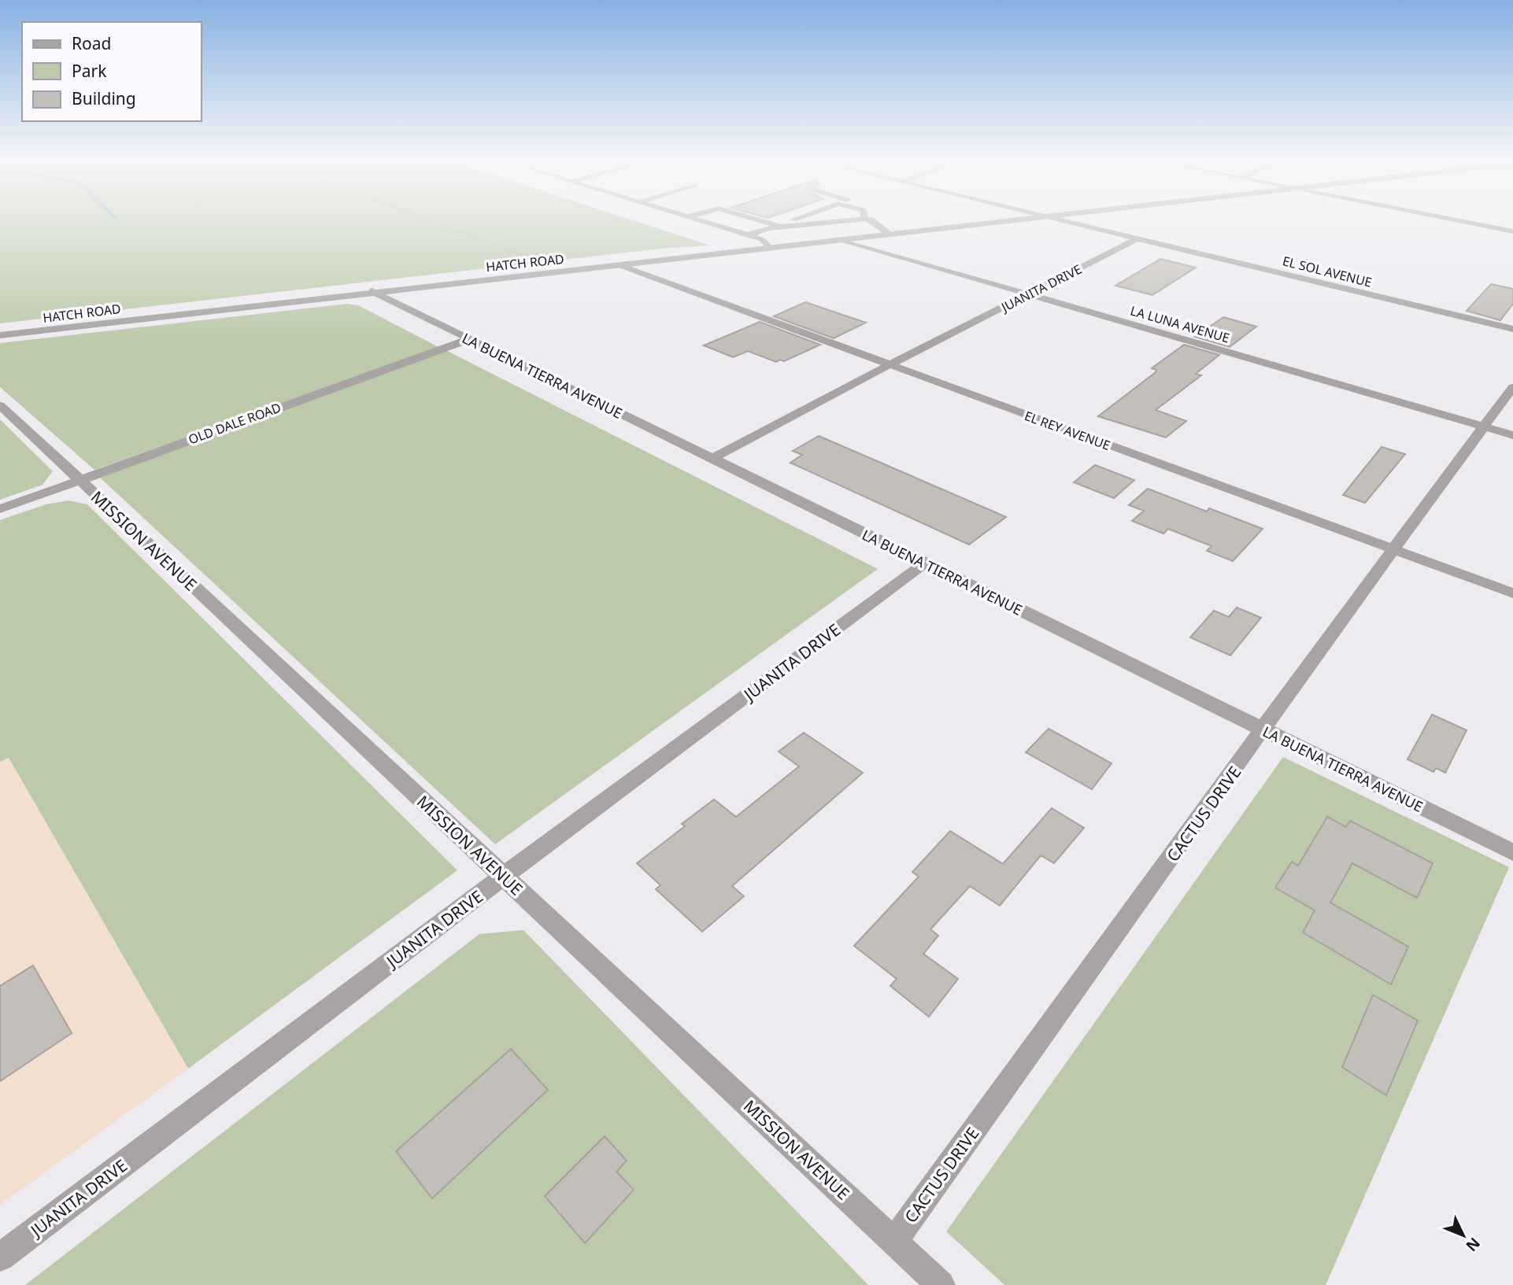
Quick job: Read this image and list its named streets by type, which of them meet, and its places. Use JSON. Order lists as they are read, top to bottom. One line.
{"streets":{"street":["HATCH ROAD","EL SOL AVENUE","JUANITA DRIVE","LA LUNA AVENUE","LA BUENA TIERRA AVENUE","OLD DALE ROAD","EL REY AVENUE","MISSION AVENUE","CACTUS DRIVE"]},"crossings":[["HATCH ROAD","LA LUNA AVENUE"],["HATCH ROAD","LA BUENA TIERRA AVENUE"],["HATCH ROAD","EL REY AVENUE"],["EL SOL AVENUE","JUANITA DRIVE"],["JUANITA DRIVE","LA LUNA AVENUE"],["JUANITA DRIVE","LA BUENA TIERRA AVENUE"],["JUANITA DRIVE","EL REY AVENUE"],["JUANITA DRIVE","MISSION AVENUE"],["LA LUNA AVENUE","CACTUS DRIVE"],["LA BUENA TIERRA AVENUE","OLD DALE ROAD"],["LA BUENA TIERRA AVENUE","CACTUS DRIVE"],["OLD DALE ROAD","MISSION AVENUE"],["EL REY AVENUE","CACTUS DRIVE"],["MISSION AVENUE","CACTUS DRIVE"]],"legend":["Road","Park","Building"],"north":"bottom right"}
